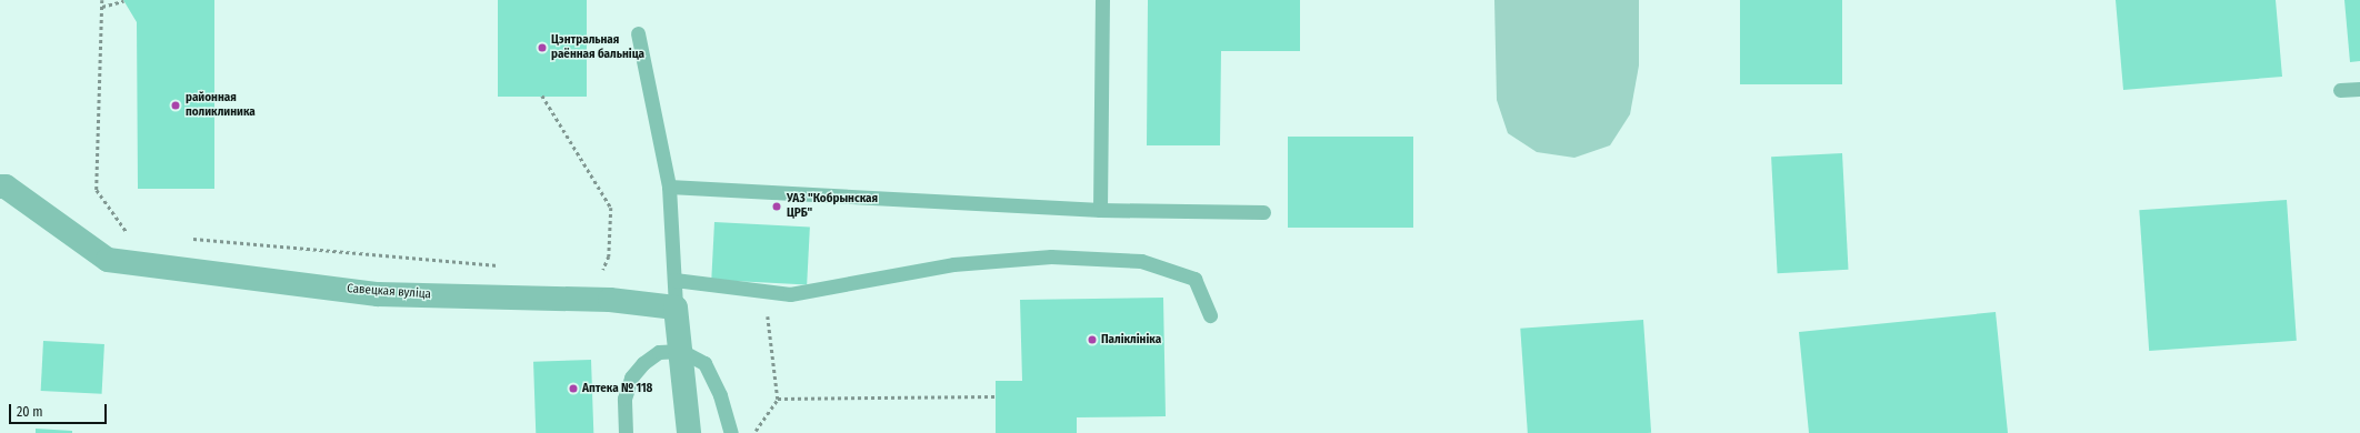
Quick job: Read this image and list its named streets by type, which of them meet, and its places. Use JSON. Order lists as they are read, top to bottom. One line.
{"streets":{"street":["Савецкая вуліца"]},"places":["Цэнтральная раённая бальніца","районная поликлиника","УАЗ \"Кобрынская ЦРБ\"","Паліклініка","Аптека № 118"],"scale_bar":"20 m"}
